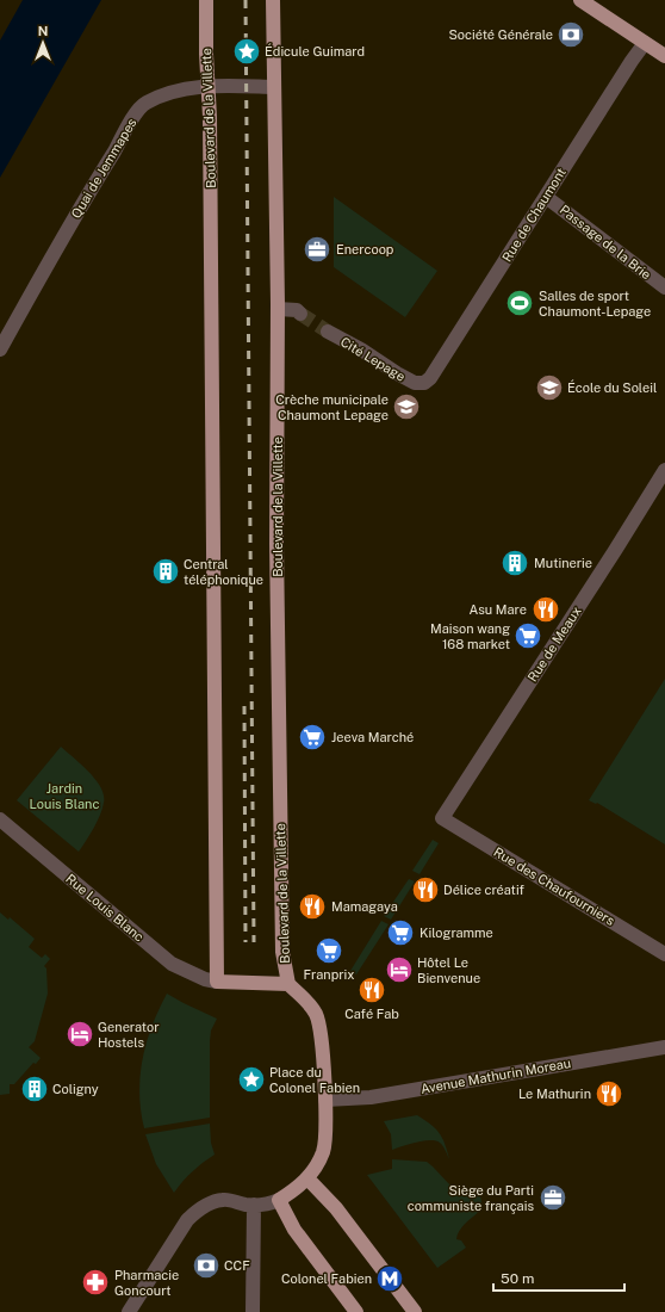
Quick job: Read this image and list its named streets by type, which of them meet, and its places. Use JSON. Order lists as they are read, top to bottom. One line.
{"streets":{"main road":["Boulevard de la Villette"],"street":["Quai de Jemmapes","Rue de Chaumont","Passage de la Brie","Cité Lepage","Rue de Meaux","Rue des Chaufourniers","Rue Louis Blanc","Avenue Mathurin Moreau"]},"crossings":[["Boulevard de la Villette","Quai de Jemmapes"],["Boulevard de la Villette","Rue Louis Blanc"],["Rue de Chaumont","Passage de la Brie"],["Rue de Chaumont","Cité Lepage"],["Rue de Meaux","Rue des Chaufourniers"]],"parks":["Jardin Louis Blanc"],"places":{"bank":["Société Générale","CCF"],"place":["Édicule Guimard","Place du Colonel Fabien"],"office":["Enercoop","Siège du Parti communiste français"],"sports":["Salles de sport Chaumont-Lepage"],"school or university":["École du Soleil","Crèche municipale Chaumont Lepage"],"building":["Mutinerie","Central téléphonique","Coligny"],"restaurant":["Asu Mare","Délice créatif","Mamagaya","Café Fab","Le Mathurin"],"supermarket":["Maison wang 168 market","Jeeva Marché","Kilogramme","Franprix"],"hotel":["Hôtel Le Bienvenue","Generator Hostels"],"metro station":["Colonel Fabien"],"pharmacy":["Pharmacie Goncourt"]},"scale_bar":"50 m","north":"top"}
